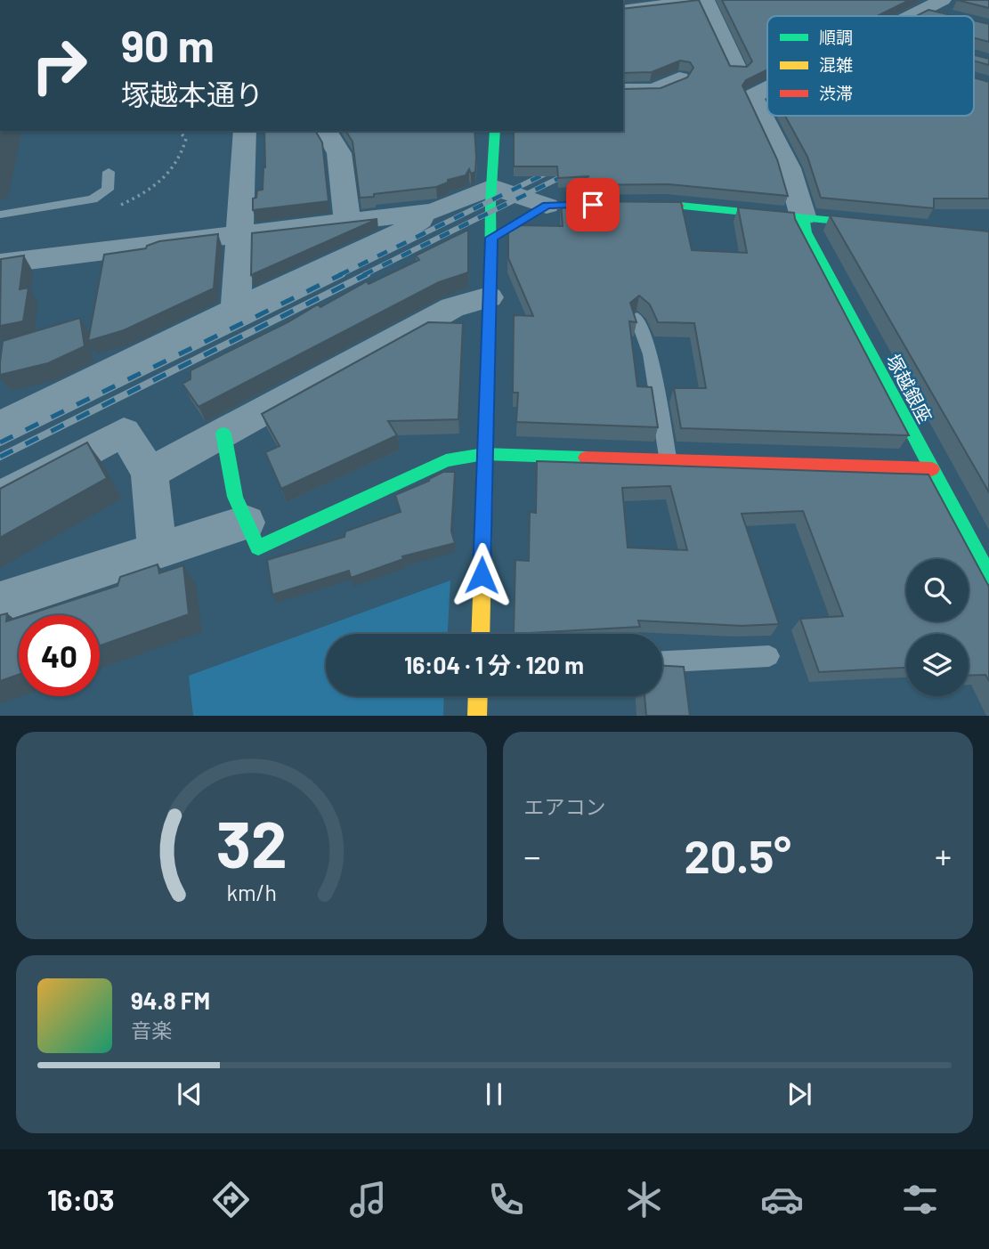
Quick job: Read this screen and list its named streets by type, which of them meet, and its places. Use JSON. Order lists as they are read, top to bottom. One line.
{"streets":{"street":["塚越銀座"]},"legend":["順調","混雑","渋滞"],"page":{"turn":["90 m","塚越本通り"],"limit":"40","trip":"16:04 · 1 分 · 120 m","tile":"エアコン","heat":["−","20.5°","+"],"song":["94.8 FM","音楽"],"tabs":"16:03","gauge":["32","km/h"]}}
